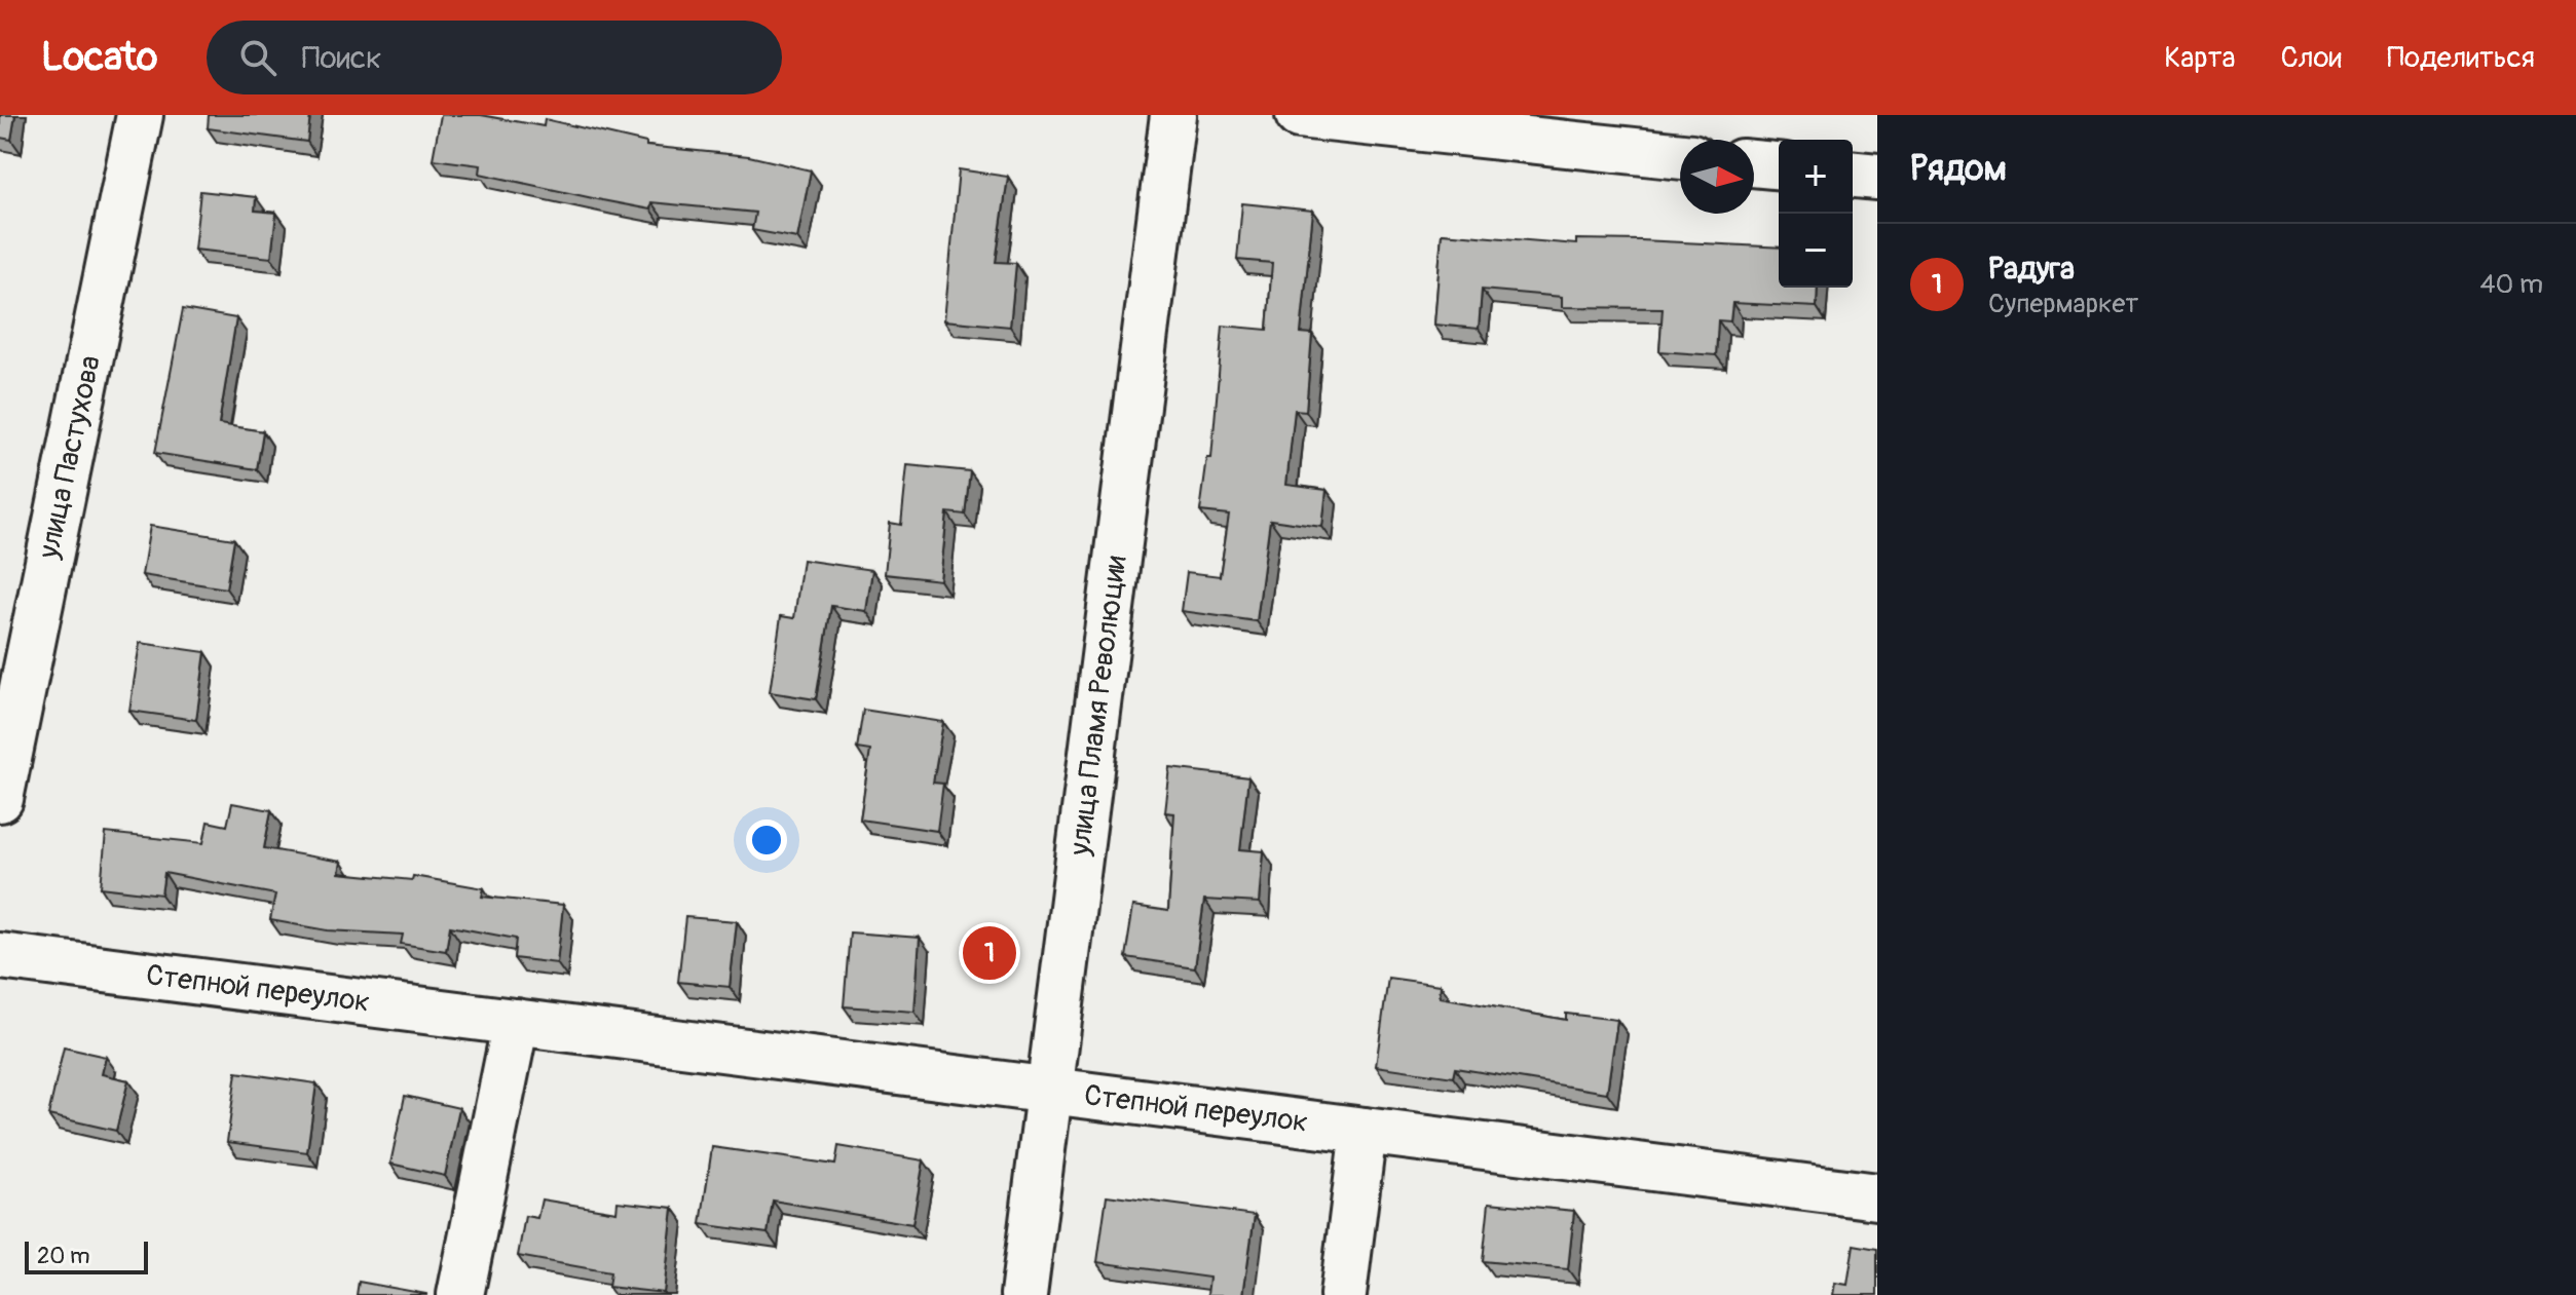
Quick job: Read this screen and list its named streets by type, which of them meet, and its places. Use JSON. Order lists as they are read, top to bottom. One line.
{"streets":{"street":["улица Пастухова","улица Пламя Революции","Степной переулок"]},"crossings":[["улица Пламя Революции","Степной переулок"]],"scale_bar":"20 m","north":"right","page":{"header":"Locato","search":"Поиск","nav":["Карта","Слои","Поделиться"],"heading":"Рядом","map_buttons":["+","−"],"list":[{"mark":"1","name":"Радуга","note":"Супермаркет","value":"40 m"}],"pins":"1","scale":"20 m"}}
